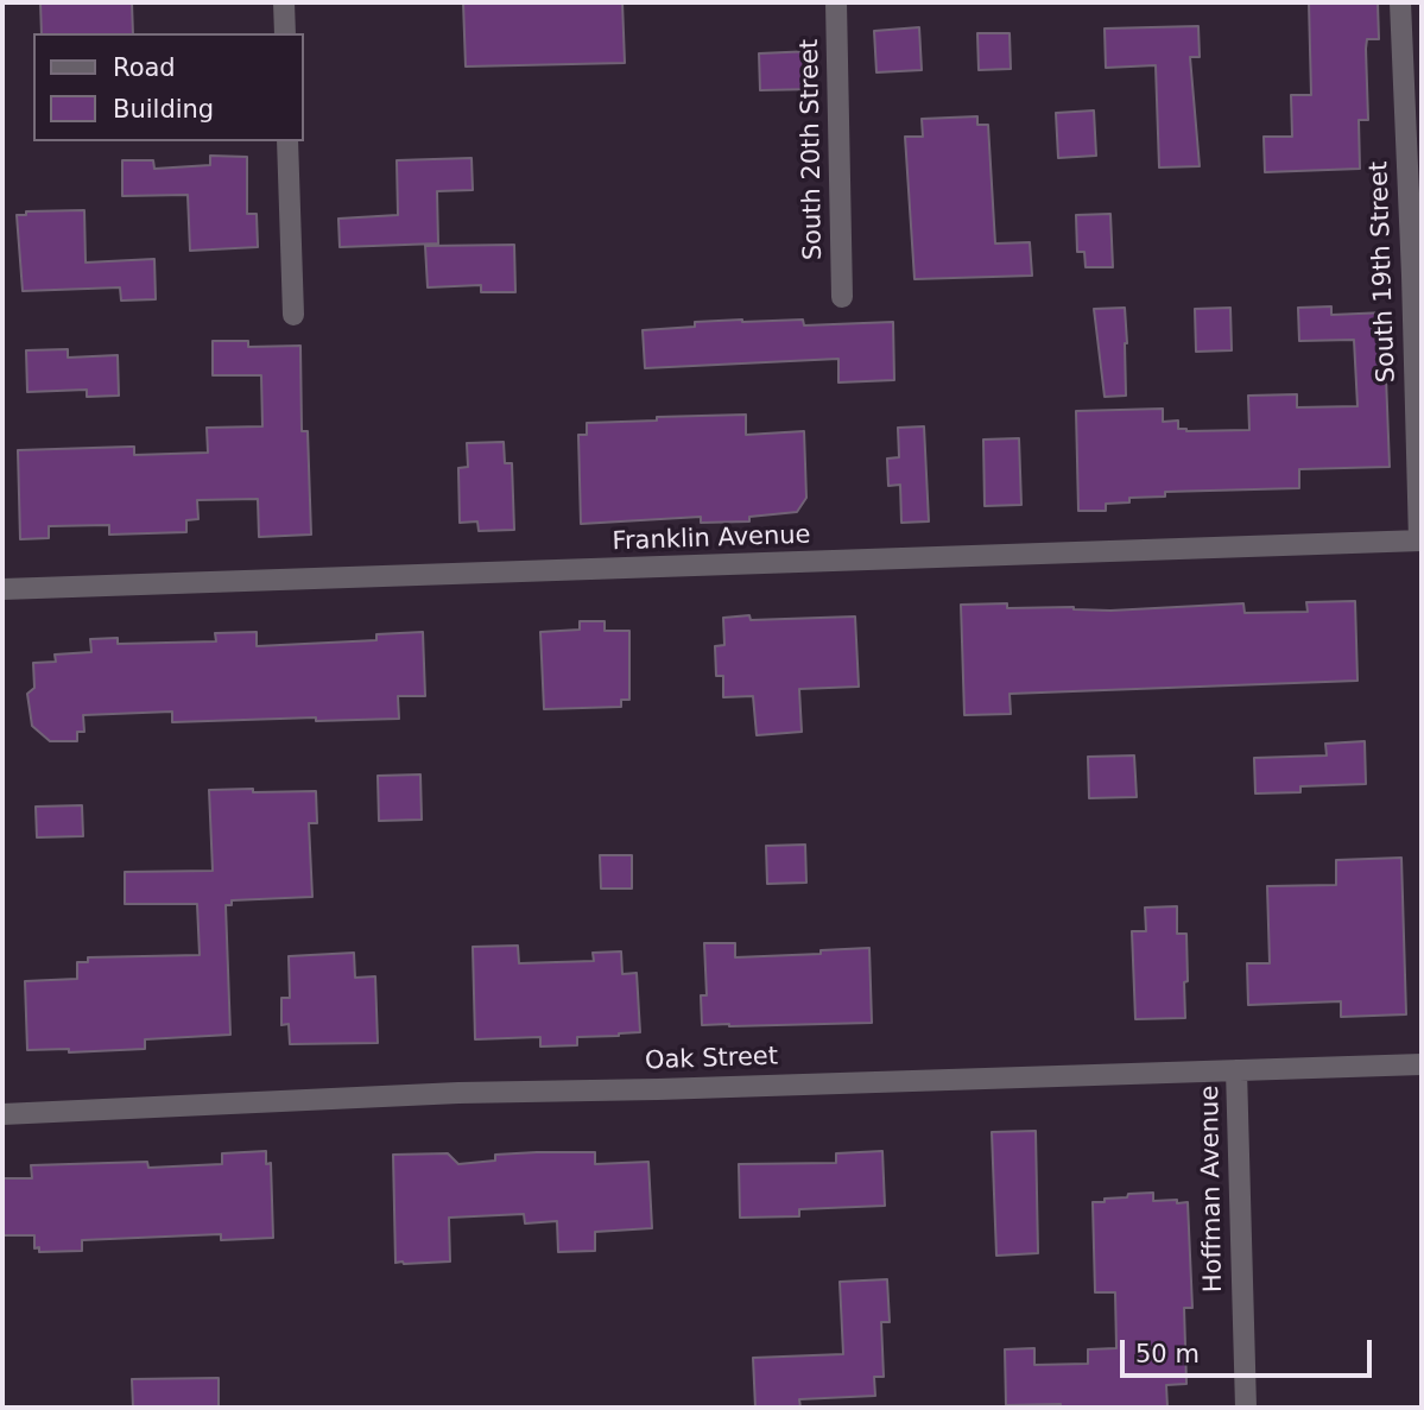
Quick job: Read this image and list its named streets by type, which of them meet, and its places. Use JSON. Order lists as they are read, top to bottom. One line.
{"streets":{"street":["South 20th Street","South 19th Street","Franklin Avenue","Oak Street","Hoffman Avenue"]},"crossings":[["South 19th Street","Franklin Avenue"],["Oak Street","Hoffman Avenue"]],"legend":["Road","Building"],"scale_bar":"50 m"}
